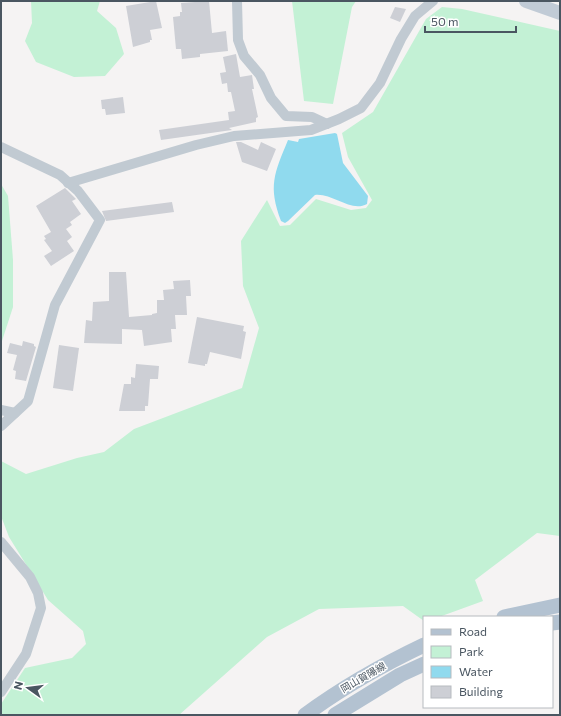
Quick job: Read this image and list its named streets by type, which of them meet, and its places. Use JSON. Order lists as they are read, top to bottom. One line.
{"streets":{"main road":["岡山賀陽線"]},"legend":["Road","Park","Water","Building"],"scale_bar":"50 m","north":"left"}
